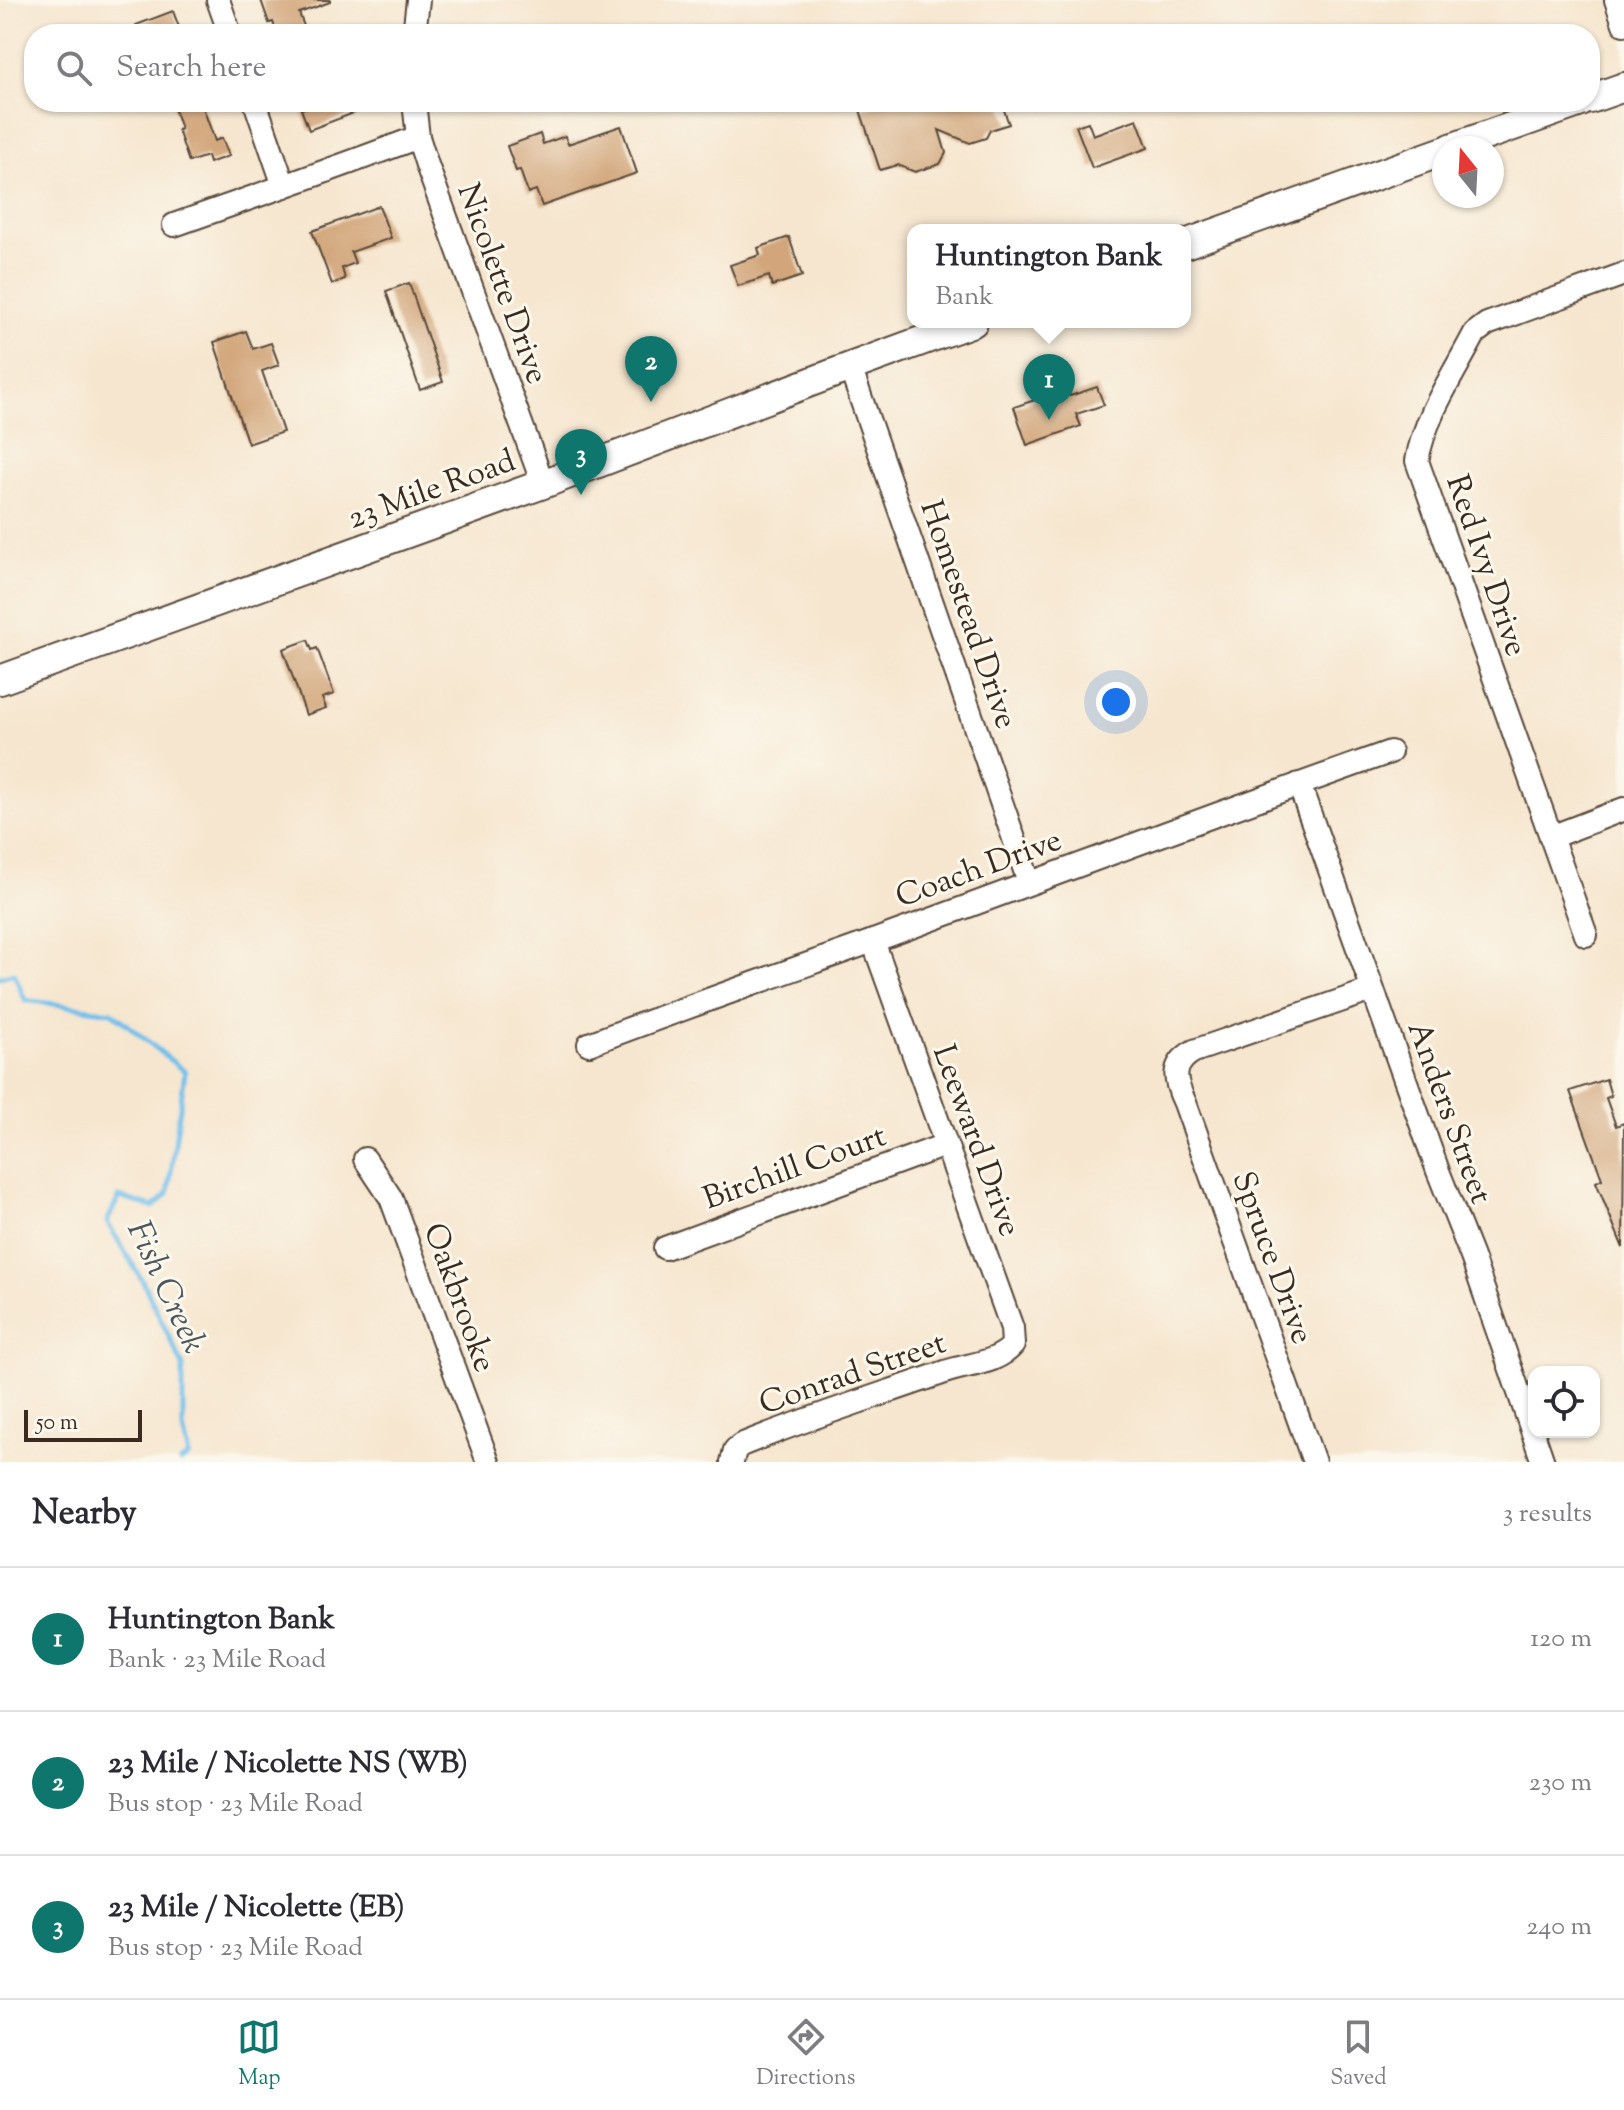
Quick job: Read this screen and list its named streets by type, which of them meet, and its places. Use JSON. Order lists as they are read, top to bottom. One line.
{"streets":{"main road":["23 Mile Road"],"street":["Nicolette Drive","Red Ivy Drive","Homestead Drive","Coach Drive","Anders Street","Leeward Drive","Birchill Court","Spruce Drive","Oakbrooke","Conrad Street"]},"crossings":[["Nicolette Drive","23 Mile Road"],["23 Mile Road","Homestead Drive"],["Homestead Drive","Coach Drive"],["Coach Drive","Anders Street"],["Coach Drive","Leeward Drive"],["Anders Street","Spruce Drive"],["Leeward Drive","Birchill Court"],["Leeward Drive","Conrad Street"]],"water":["Fish Creek"],"scale_bar":"50 m","north":"top","page":{"search":"Search here","popup":["Huntington Bank","Bank"],"pins":["2","1","3"],"scale":"50 m","heading":["Nearby","3 results"],"list":[{"mark":"1","name":"Huntington Bank","note":"Bank · 23 Mile Road","value":"120 m"},{"mark":"2","name":"23 Mile / Nicolette NS (WB)","note":"Bus stop · 23 Mile Road","value":"230 m"},{"mark":"3","name":"23 Mile / Nicolette (EB)","note":"Bus stop · 23 Mile Road","value":"240 m"}],"nav":["Map","Directions","Saved"]}}
